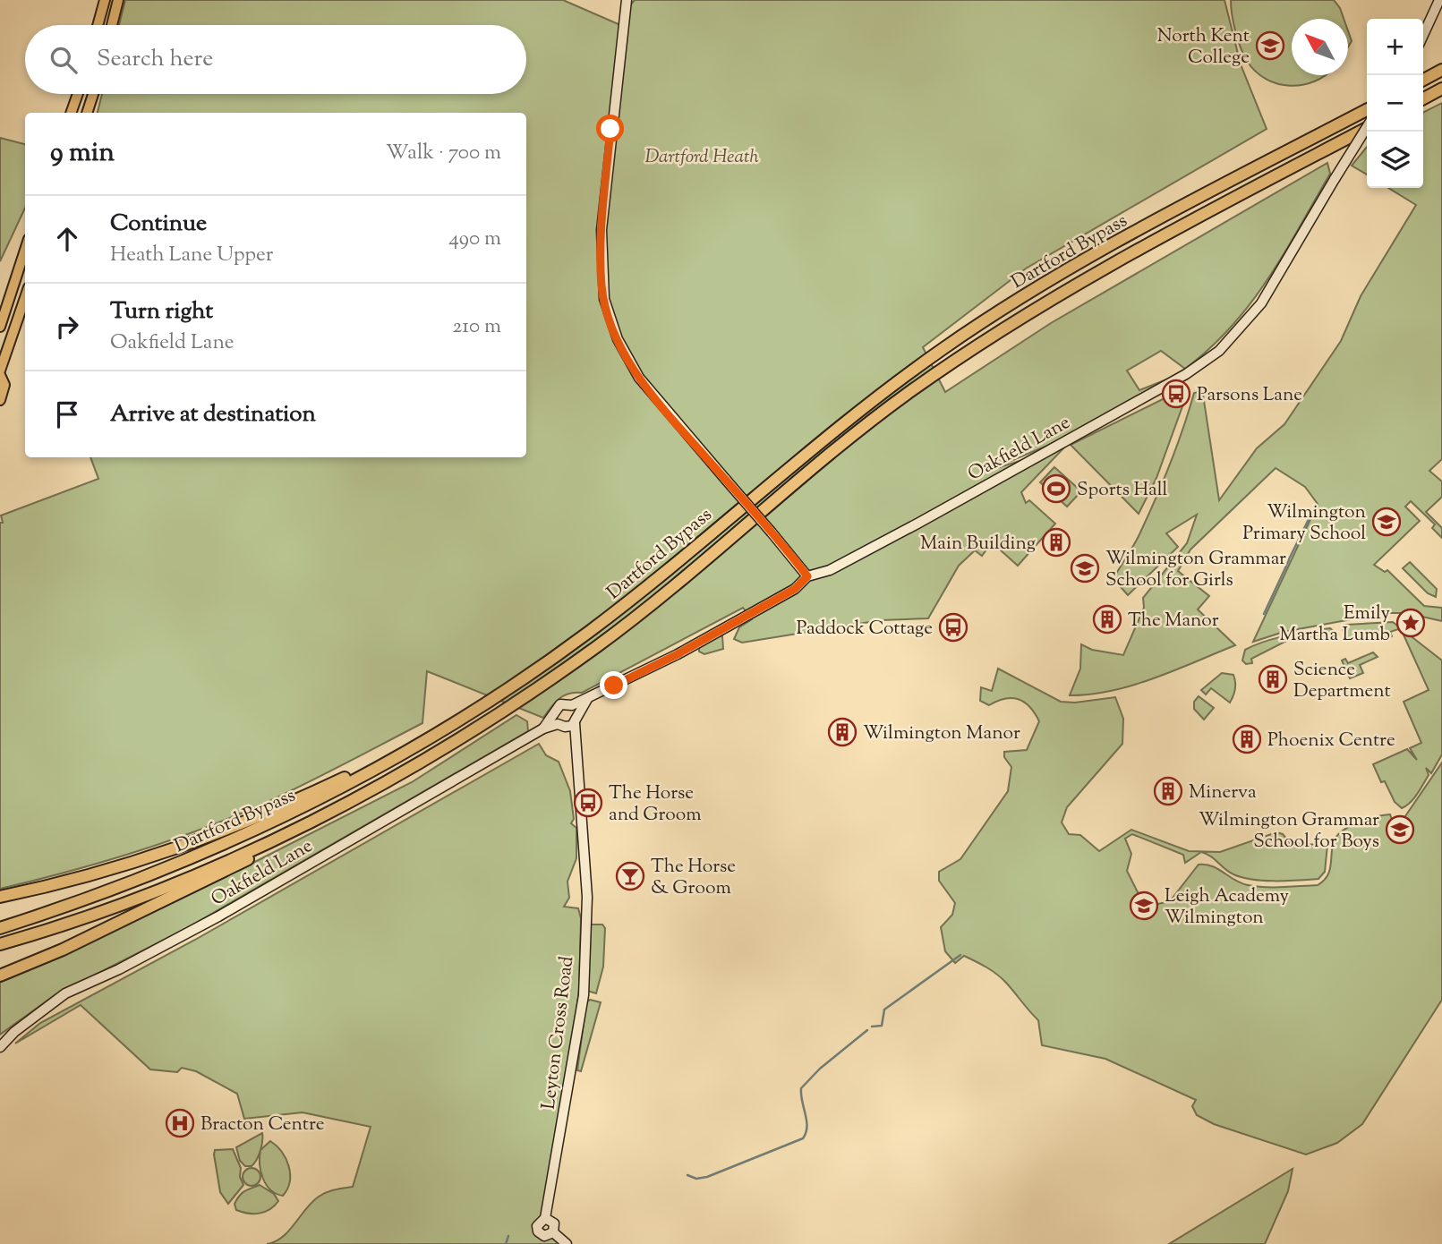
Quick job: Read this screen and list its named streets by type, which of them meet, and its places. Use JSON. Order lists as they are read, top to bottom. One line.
{"streets":{"highway":["Dartford Bypass"],"street":["Oakfield Lane","Leyton Cross Road"]},"crossings":[["Oakfield Lane","Leyton Cross Road"]],"parks":["Dartford Heath"],"places":{"school or university":["North Kent College","Wilmington Primary School","Wilmington Grammar School for Girls","Wilmington Grammar School for Boys","Leigh Academy Wilmington"],"bus stop":["Parsons Lane","Paddock Cottage","The Horse and Groom"],"sports":["Sports Hall"],"building":["Main Building","The Manor","Science Department","Wilmington Manor","Phoenix Centre","Minerva"],"place":["Emily Martha Lumb"],"bar":["The Horse & Groom"],"hospital":["Bracton Centre"]},"north":"top left","page":{"map_buttons":["+","−"],"search":"Search here","heading":["9 min","Walk · 700 m"],"list":[["Continue","Heath Lane Upper","490 m"],["Turn right","Oakfield Lane","210 m"],"Arrive at destination"]}}
